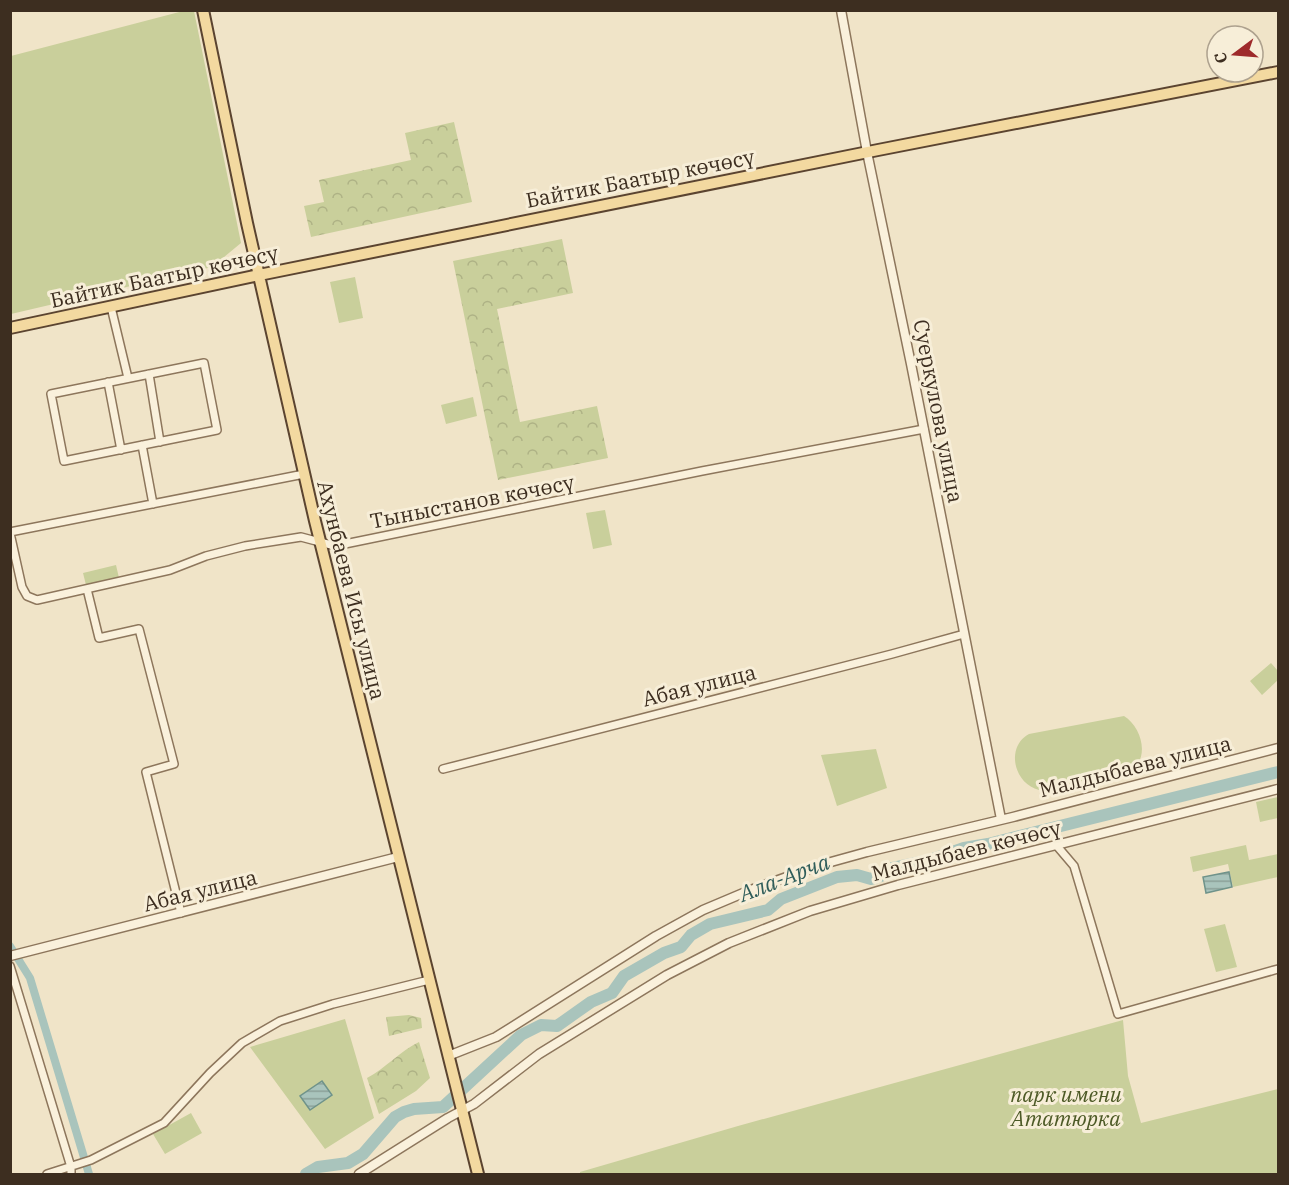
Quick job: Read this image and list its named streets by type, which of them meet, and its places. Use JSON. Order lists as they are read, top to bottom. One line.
{"streets":{"main road":["Байтик Баатыр көчөсү","Ахунбаева Исы улица"],"street":["Суеркулова улица","Тыныстанов көчөсү","Абая улица","Малдыбаева улица","Малдыбаев көчөсү"]},"crossings":[["Байтик Баатыр көчөсү","Суеркулова улица"],["Байтик Баатыр көчөсү","Ахунбаева Исы улица"],["Суеркулова улица","Тыныстанов көчөсү"],["Суеркулова улица","Абая улица"],["Суеркулова улица","Малдыбаева улица"],["Суеркулова улица","Малдыбаев көчөсү"],["Тыныстанов көчөсү","Ахунбаева Исы улица"],["Ахунбаева Исы улица","Абая улица"],["Ахунбаева Исы улица","Малдыбаев көчөсү"],["Малдыбаева улица","Малдыбаев көчөсү"]],"water":["Ала-Арча"],"parks":["парк имени Ататюрка"],"north":"left"}
